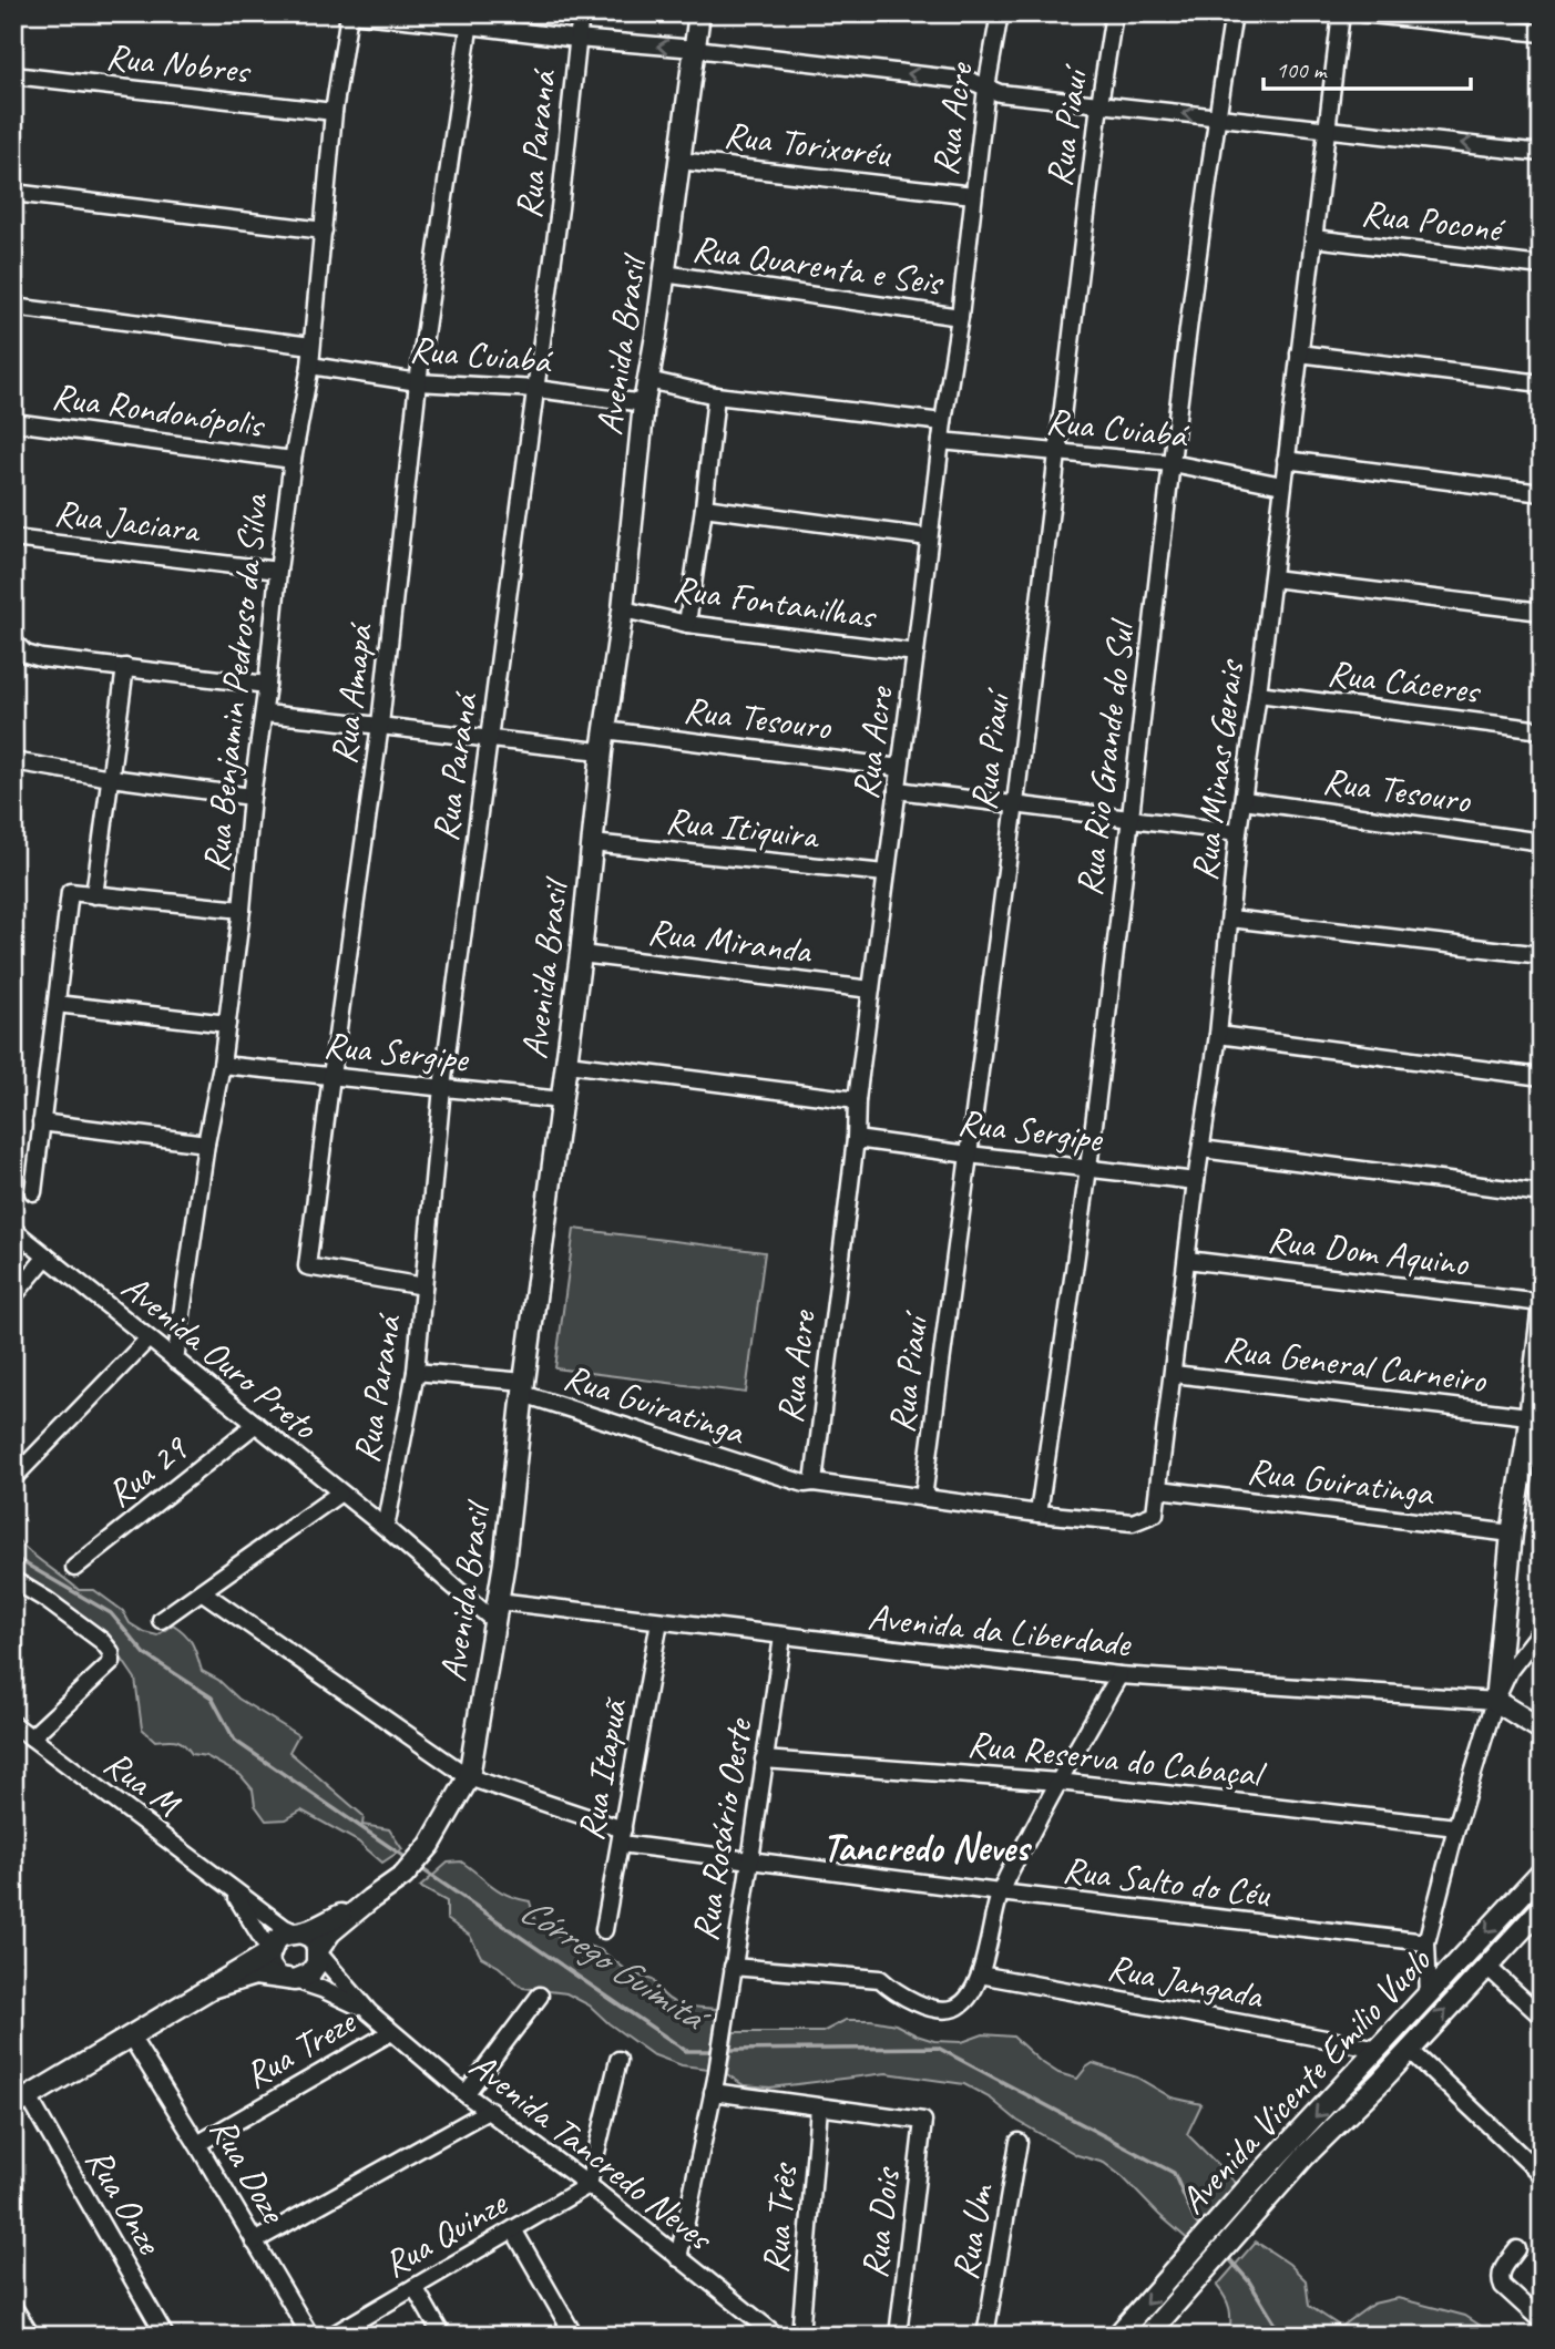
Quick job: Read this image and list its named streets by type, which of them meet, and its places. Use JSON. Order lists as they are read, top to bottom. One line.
{"streets":{"main road":["Avenida Brasil","Avenida Vicente Emilio Vuolo"],"street":["Rua Nobres","Rua Acre","Rua Piauí","Rua Torixoréu","Rua Paraná","Rua Poconé","Rua Quarenta e Seis","Rua Cuiabá","Rua Rondonópolis","Rua Jaciara","Rua Fontanilhas","Rua Cáceres","Rua Benjamin Pedroso da Silva","Rua Amapá","Rua Tesouro","Rua Rio Grande do Sul","Rua Minas Gerais","Rua Itiquira","Rua Miranda","Rua Sergipe","Rua Dom Aquino","Avenida Ouro Preto","Rua General Carneiro","Rua Guiratinga","Rua 29","Avenida da Liberdade","Rua Reserva do Cabaçal","Rua Itapuã","Rua M","Rua Rosário Oeste","Rua Salto do Céu","Rua Jangada","Rua Treze","Avenida Tancredo Neves","Rua Doze","Rua Onze","Rua Três","Rua Dois","Rua Um","Rua Quinze"]},"crossings":[["Rua Nobres","Rua Benjamin Pedroso da Silva"],["Rua Acre","Rua Torixoréu"],["Rua Acre","Rua Quarenta e Seis"],["Rua Acre","Rua Cuiabá"],["Rua Acre","Rua Fontanilhas"],["Rua Acre","Rua Tesouro"],["Rua Acre","Rua Itiquira"],["Rua Acre","Rua Miranda"],["Rua Acre","Rua Sergipe"],["Rua Acre","Rua Guiratinga"],["Rua Piauí","Rua Cuiabá"],["Rua Piauí","Rua Sergipe"],["Rua Piauí","Rua Guiratinga"],["Rua Torixoréu","Avenida Brasil"],["Rua Paraná","Rua Cuiabá"],["Rua Paraná","Rua Amapá"],["Rua Paraná","Rua Sergipe"],["Rua Paraná","Avenida Ouro Preto"],["Rua Paraná","Rua Guiratinga"],["Rua Poconé","Rua Minas Gerais"],["Rua Quarenta e Seis","Avenida Brasil"],["Avenida Brasil","Rua Cuiabá"],["Avenida Brasil","Rua Fontanilhas"],["Avenida Brasil","Rua Tesouro"],["Avenida Brasil","Rua Itiquira"],["Avenida Brasil","Rua Miranda"],["Avenida Brasil","Rua Sergipe"],["Avenida Brasil","Avenida Ouro Preto"],["Avenida Brasil","Rua Guiratinga"],["Avenida Brasil","Avenida da Liberdade"],["Avenida Brasil","Rua M"],["Avenida Brasil","Rua Salto do Céu"],["Avenida Brasil","Rua Doze"],["Avenida Brasil","Rua Onze"],["Rua Cuiabá","Rua Benjamin Pedroso da Silva"],["Rua Cuiabá","Rua Amapá"],["Rua Cuiabá","Rua Rio Grande do Sul"],["Rua Cuiabá","Rua Minas Gerais"],["Rua Rondonópolis","Rua Benjamin Pedroso da Silva"],["Rua Jaciara","Rua Benjamin Pedroso da Silva"],["Rua Cáceres","Rua Minas Gerais"],["Rua Benjamin Pedroso da Silva","Rua Sergipe"],["Rua Benjamin Pedroso da Silva","Avenida Ouro Preto"],["Rua Amapá","Rua Sergipe"],["Rua Tesouro","Rua Minas Gerais"],["Rua Rio Grande do Sul","Rua Sergipe"],["Rua Rio Grande do Sul","Rua Guiratinga"],["Rua Minas Gerais","Rua Sergipe"],["Rua Minas Gerais","Rua Dom Aquino"],["Rua Minas Gerais","Rua General Carneiro"],["Rua Minas Gerais","Rua Guiratinga"],["Avenida Ouro Preto","Rua 29"],["Avenida da Liberdade","Rua Itapuã"],["Avenida da Liberdade","Rua Rosário Oeste"],["Rua Reserva do Cabaçal","Rua Rosário Oeste"],["Rua Itapuã","Rua Salto do Céu"],["Rua Rosário Oeste","Rua Salto do Céu"],["Rua Jangada","Avenida Vicente Emilio Vuolo"],["Rua Treze","Avenida Tancredo Neves"],["Rua Treze","Rua Doze"],["Avenida Tancredo Neves","Rua Quinze"],["Rua Três","Rua Dois"]],"districts":["Tancredo Neves"],"water":["Córrego Guimitá"],"scale_bar":"100 m"}
